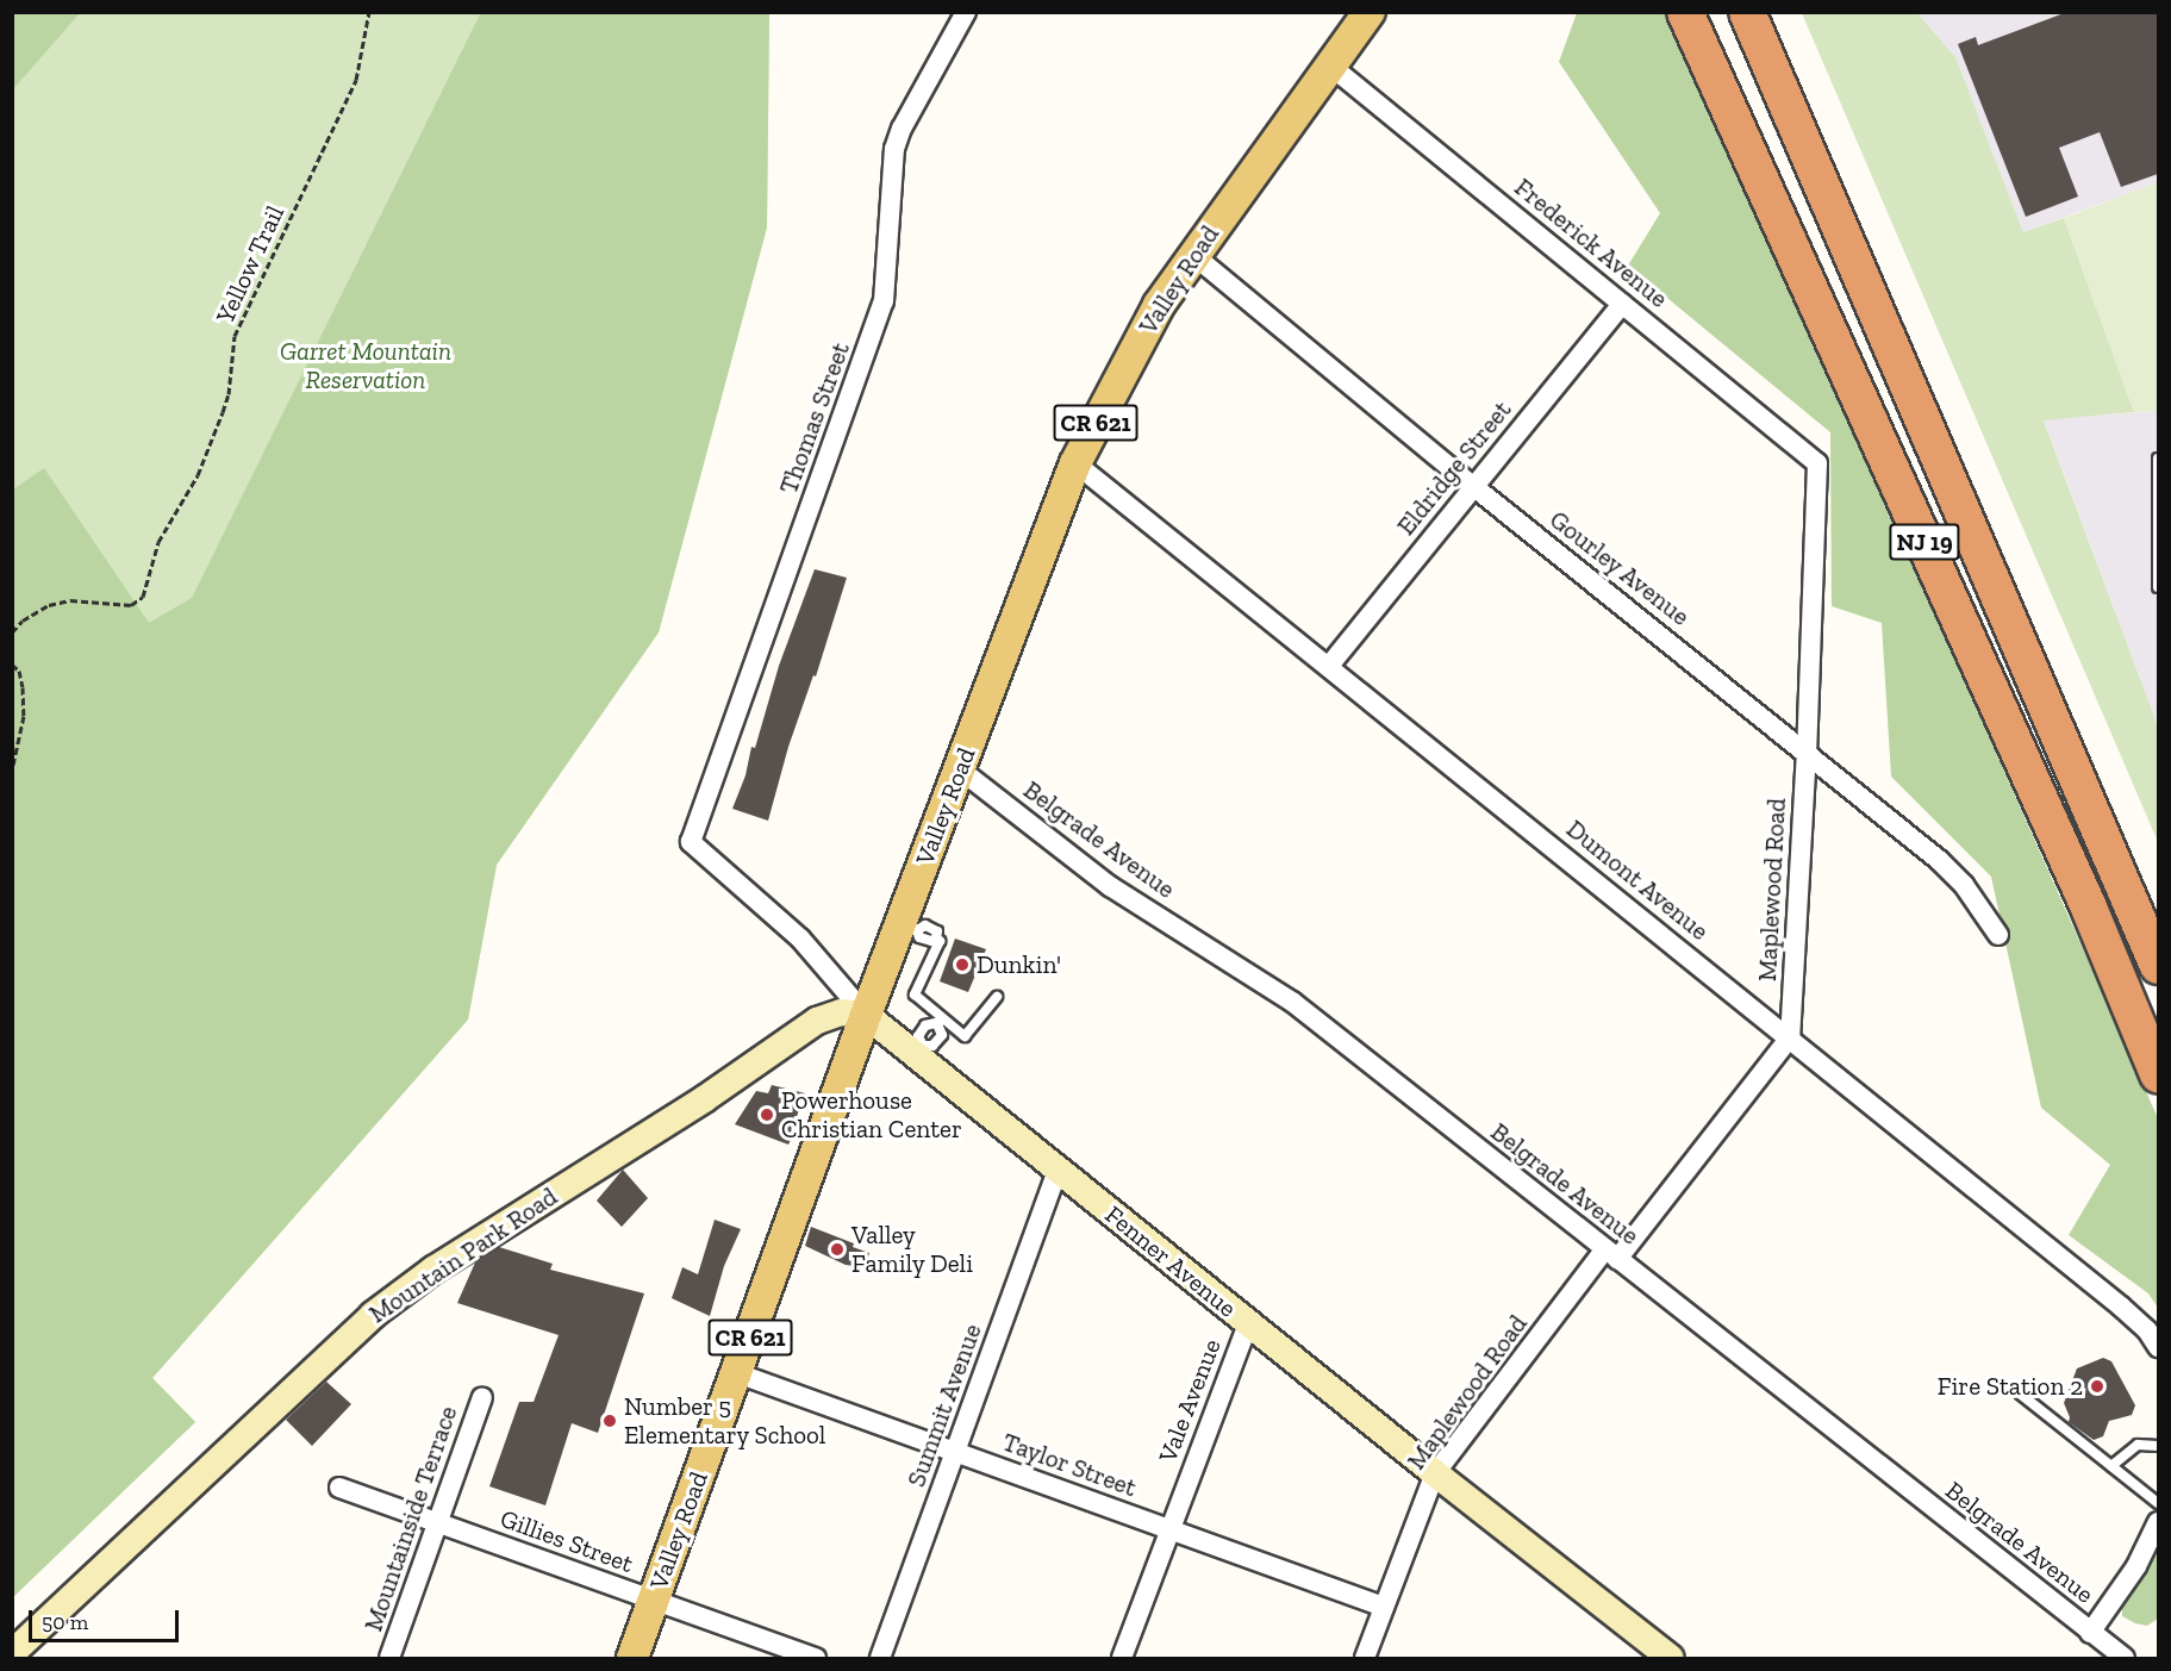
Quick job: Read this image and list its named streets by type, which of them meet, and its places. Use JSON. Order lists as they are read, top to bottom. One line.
{"streets":{"highway":["NJ 19"],"main road":["Valley Road","CR 621"],"street":["Frederick Avenue","Thomas Street","Eldridge Street","Gourley Avenue","Belgrade Avenue","Dumont Avenue","Maplewood Road","Mountain Park Road","Fenner Avenue","Vale Avenue","Summit Avenue","Taylor Street","Mountainside Terrace","Gillies Street"],"path":["Yellow Trail"]},"crossings":[["Frederick Avenue","Valley Road"],["Frederick Avenue","Eldridge Street"],["Frederick Avenue","Maplewood Road"],["Valley Road","Gourley Avenue"],["Valley Road","Belgrade Avenue"],["Valley Road","Dumont Avenue"],["Valley Road","Mountain Park Road"],["Valley Road","Fenner Avenue"],["Valley Road","Taylor Street"],["Valley Road","Gillies Street"],["Thomas Street","Fenner Avenue"],["Eldridge Street","Gourley Avenue"],["Eldridge Street","Dumont Avenue"],["Gourley Avenue","Maplewood Road"],["Belgrade Avenue","Maplewood Road"],["Dumont Avenue","Maplewood Road"],["Maplewood Road","Fenner Avenue"],["Maplewood Road","Taylor Street"],["Mountain Park Road","Fenner Avenue"],["Fenner Avenue","Vale Avenue"],["Fenner Avenue","Summit Avenue"],["Vale Avenue","Taylor Street"],["Summit Avenue","Taylor Street"],["Mountainside Terrace","Gillies Street"]],"parks":["Garret Mountain Reservation"],"places":["Dunkin'","Powerhouse Christian Center","Valley Family Deli","Fire Station 2","Number 5 Elementary School"],"scale_bar":"50 m"}
